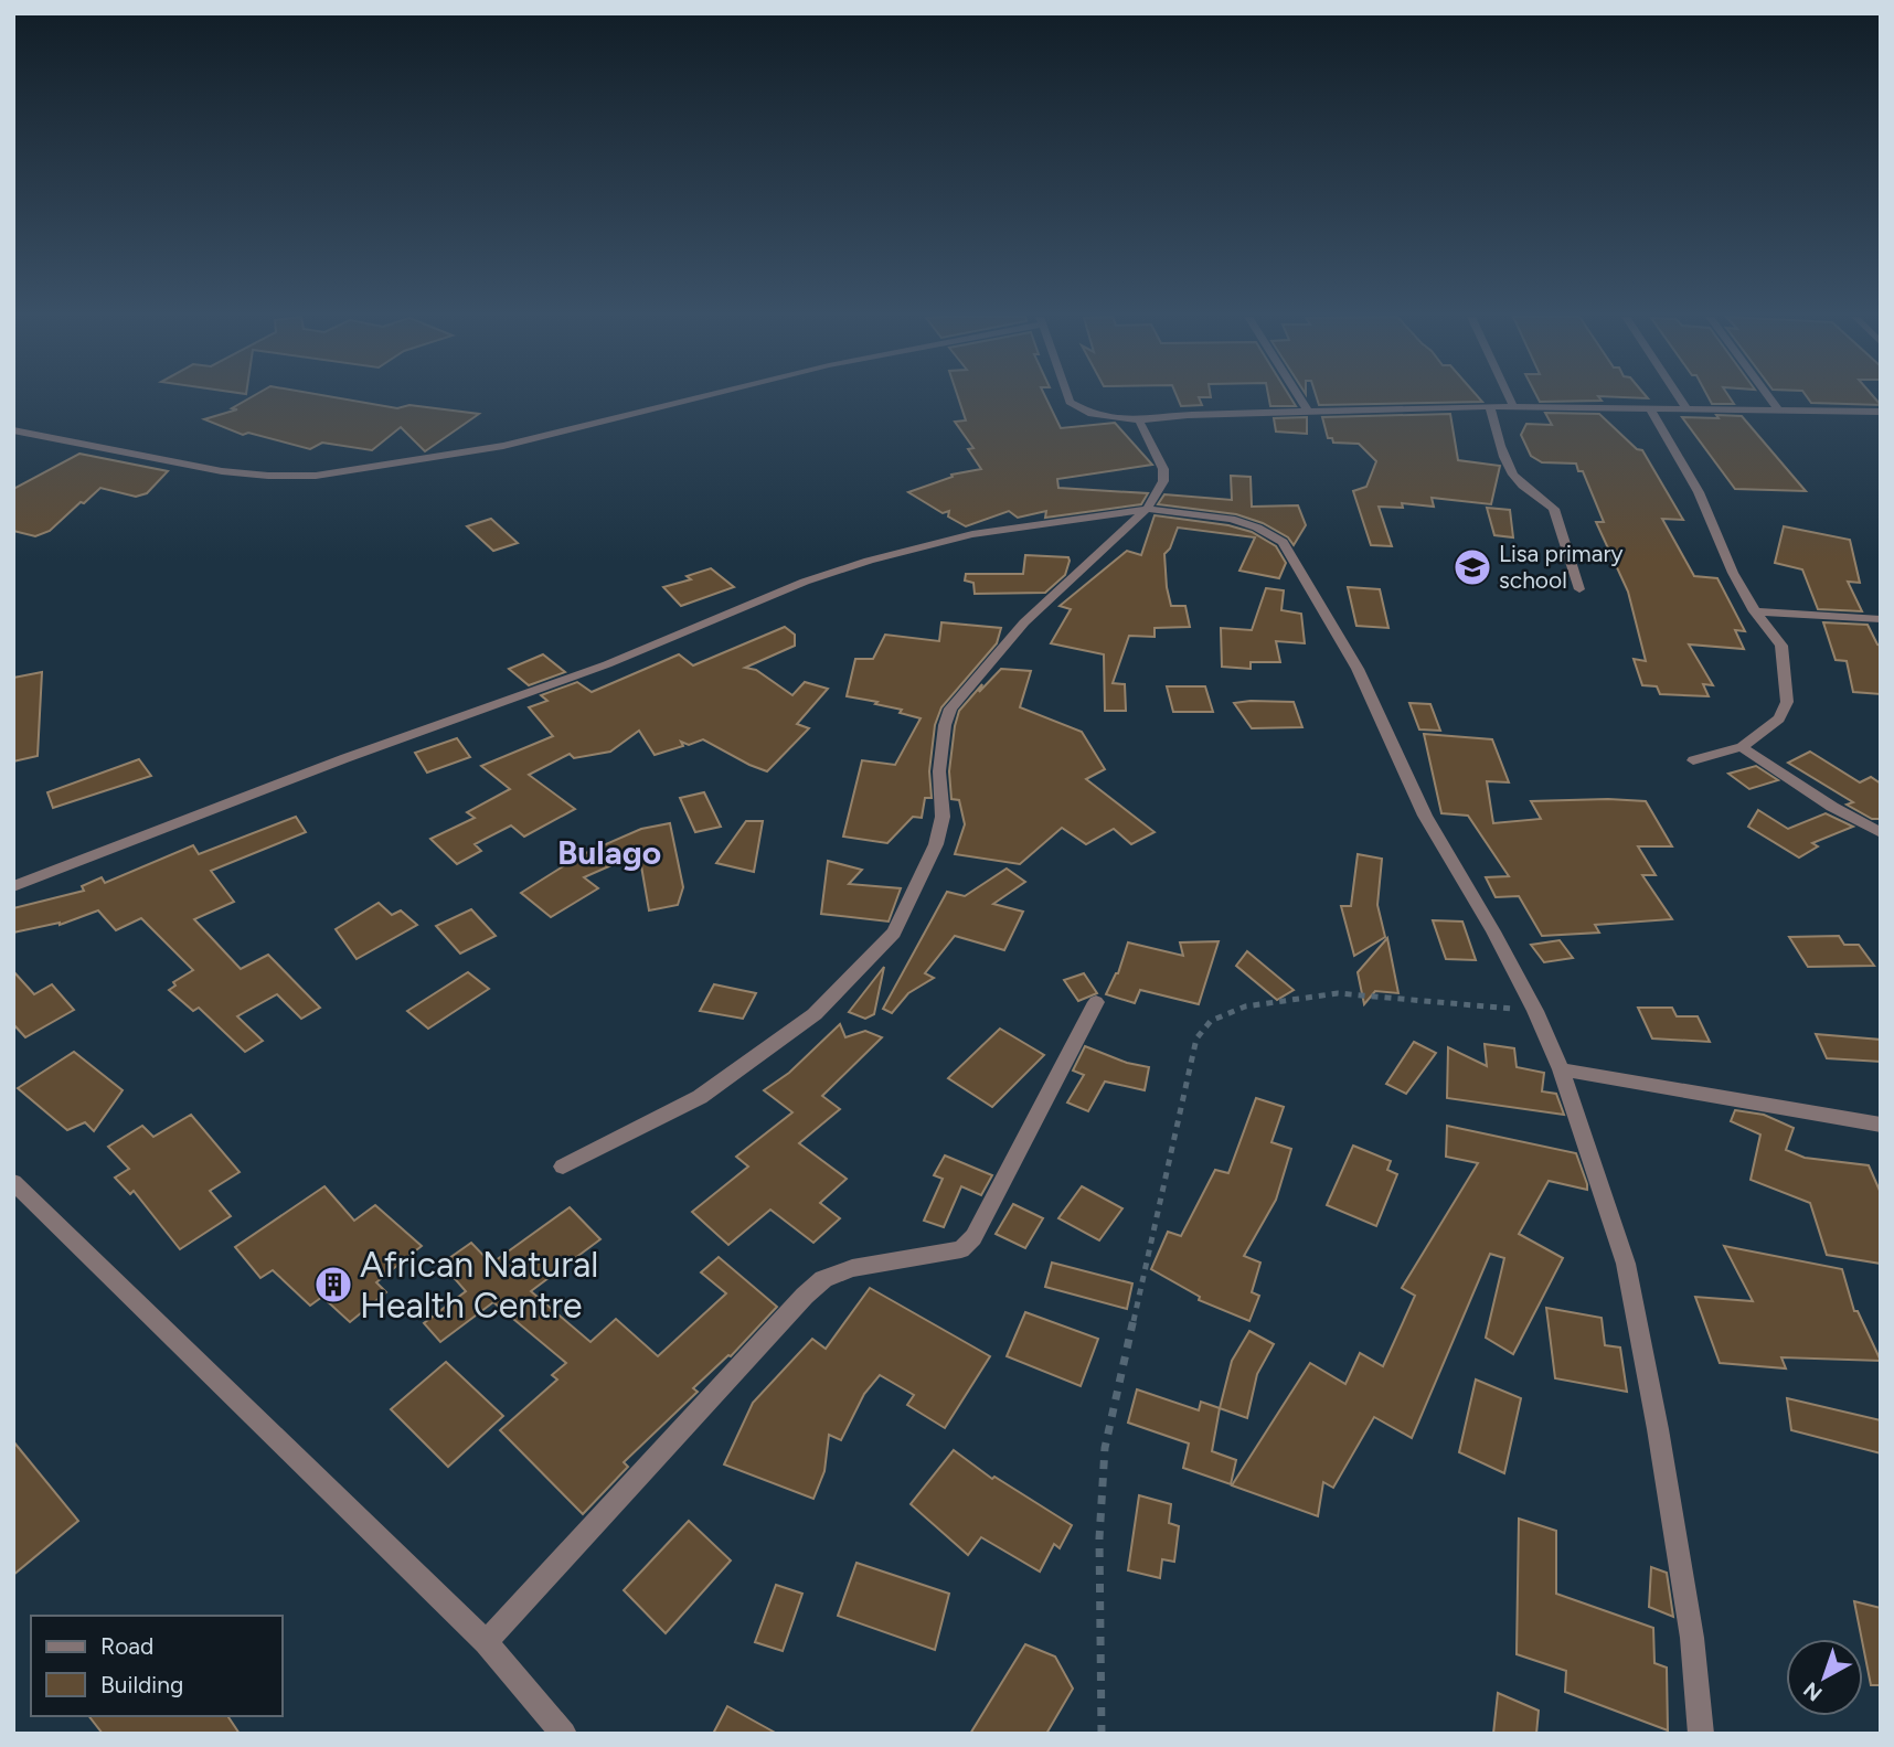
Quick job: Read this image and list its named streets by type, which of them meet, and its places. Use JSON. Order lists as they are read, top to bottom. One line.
{"districts":["Bulago"],"places":{"school or university":["Lisa primary school"],"building":["African Natural Health Centre"]},"legend":["Road","Building"],"north":"bottom left"}
